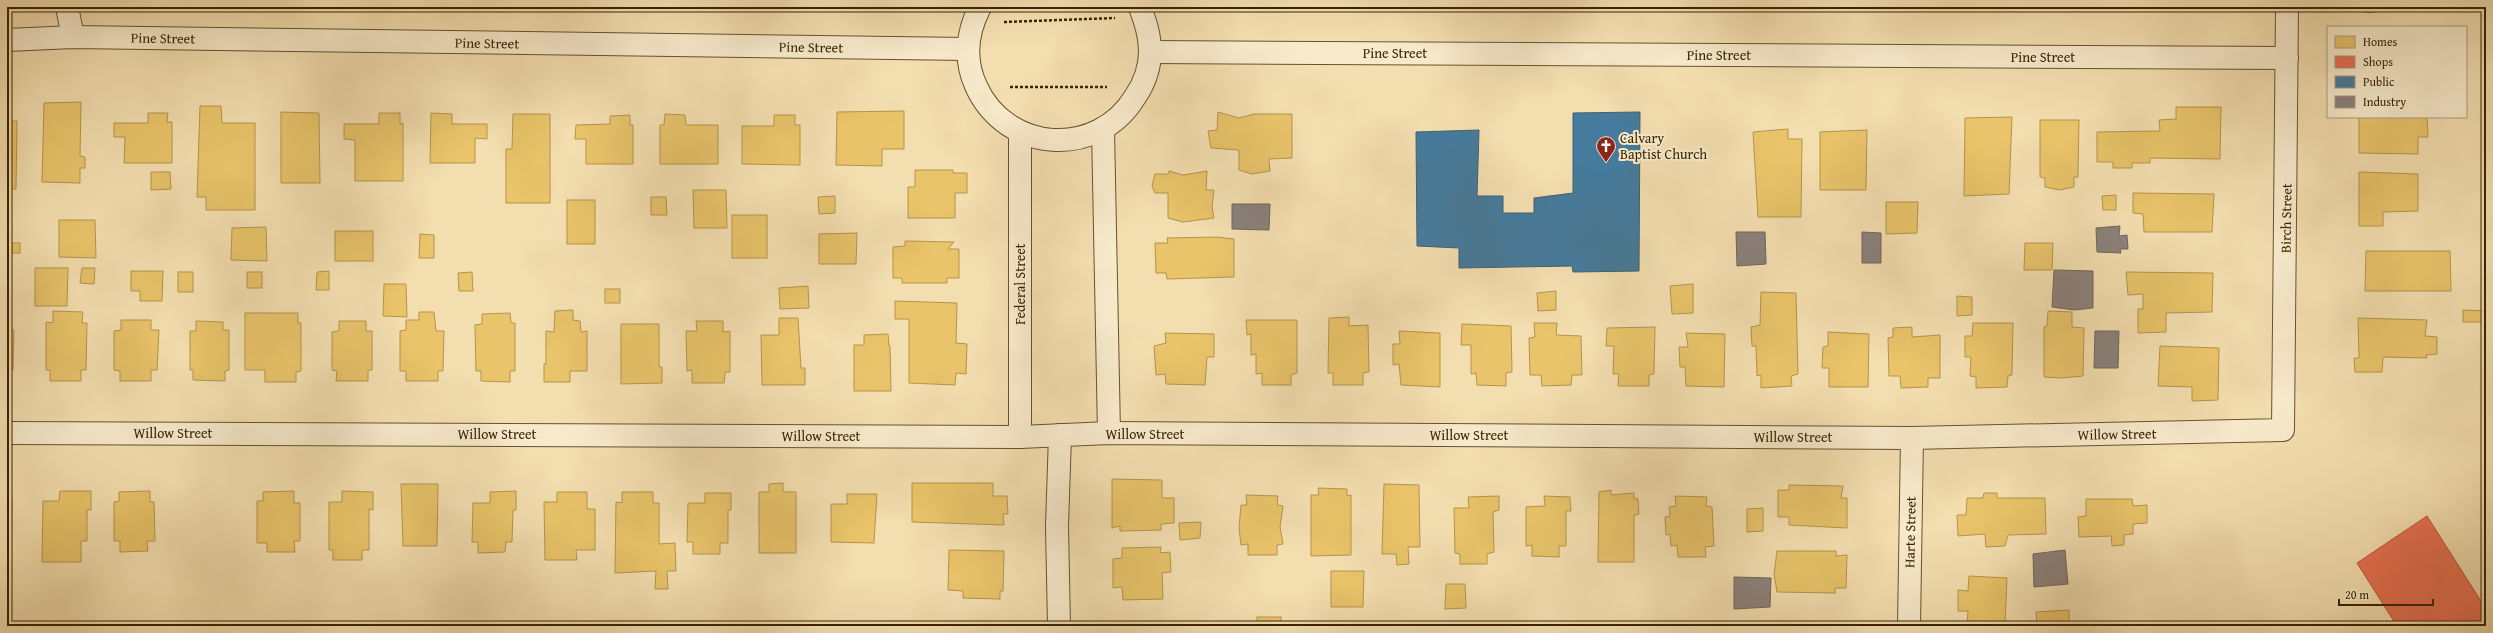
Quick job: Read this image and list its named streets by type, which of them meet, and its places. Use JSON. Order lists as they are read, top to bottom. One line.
{"streets":{"street":["Pine Street","Birch Street","Federal Street","Willow Street","Harte Street"]},"crossings":[["Pine Street","Birch Street"],["Birch Street","Willow Street"],["Federal Street","Willow Street"],["Willow Street","Harte Street"]],"places":{"church":["Calvary Baptist Church"]},"legend":["Homes","Shops","Public","Industry"],"scale_bar":"20 m"}
